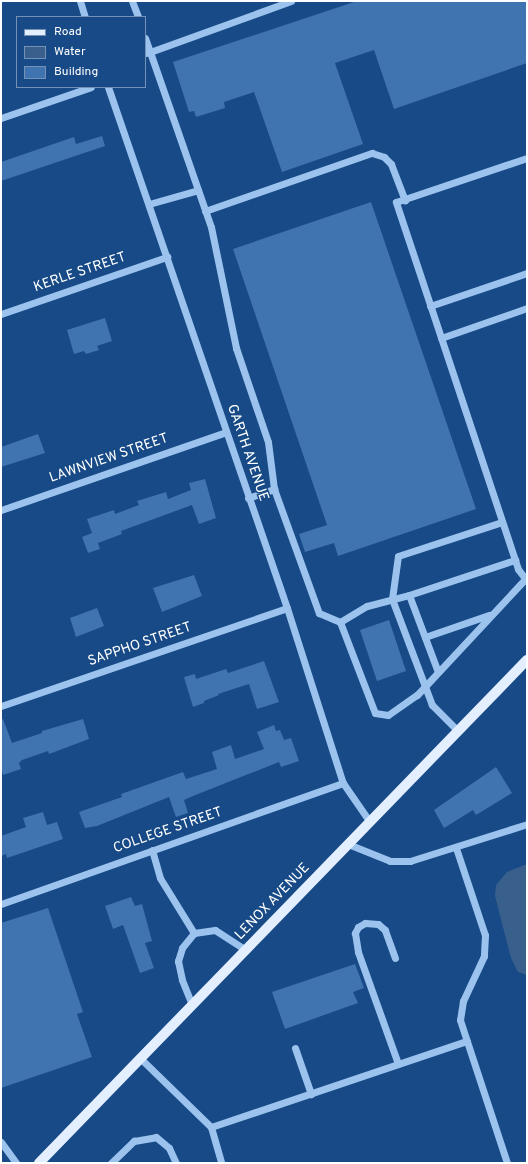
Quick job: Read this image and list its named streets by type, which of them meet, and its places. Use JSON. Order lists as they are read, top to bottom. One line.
{"streets":{"main road":["LENOX AVENUE"],"street":["KERLE STREET","GARTH AVENUE","LAWNVIEW STREET","SAPPHO STREET","COLLEGE STREET"]},"crossings":[["KERLE STREET","GARTH AVENUE"],["GARTH AVENUE","LAWNVIEW STREET"],["GARTH AVENUE","SAPPHO STREET"],["GARTH AVENUE","COLLEGE STREET"],["GARTH AVENUE","LENOX AVENUE"]],"legend":["Road","Water","Building"]}
